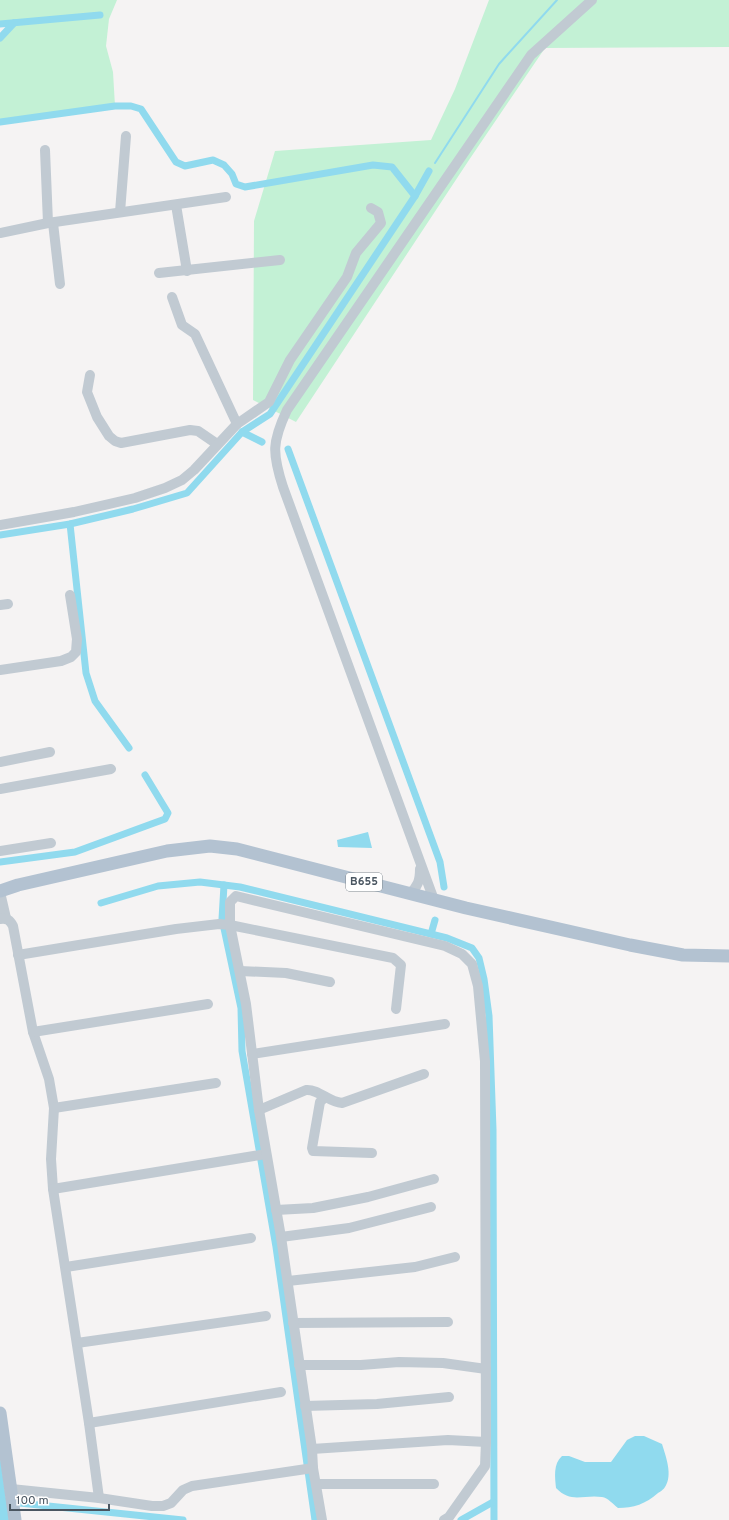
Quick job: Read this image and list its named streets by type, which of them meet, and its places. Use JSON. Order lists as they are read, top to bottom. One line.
{"streets":{"main road":["B655"]},"scale_bar":"100 m"}
